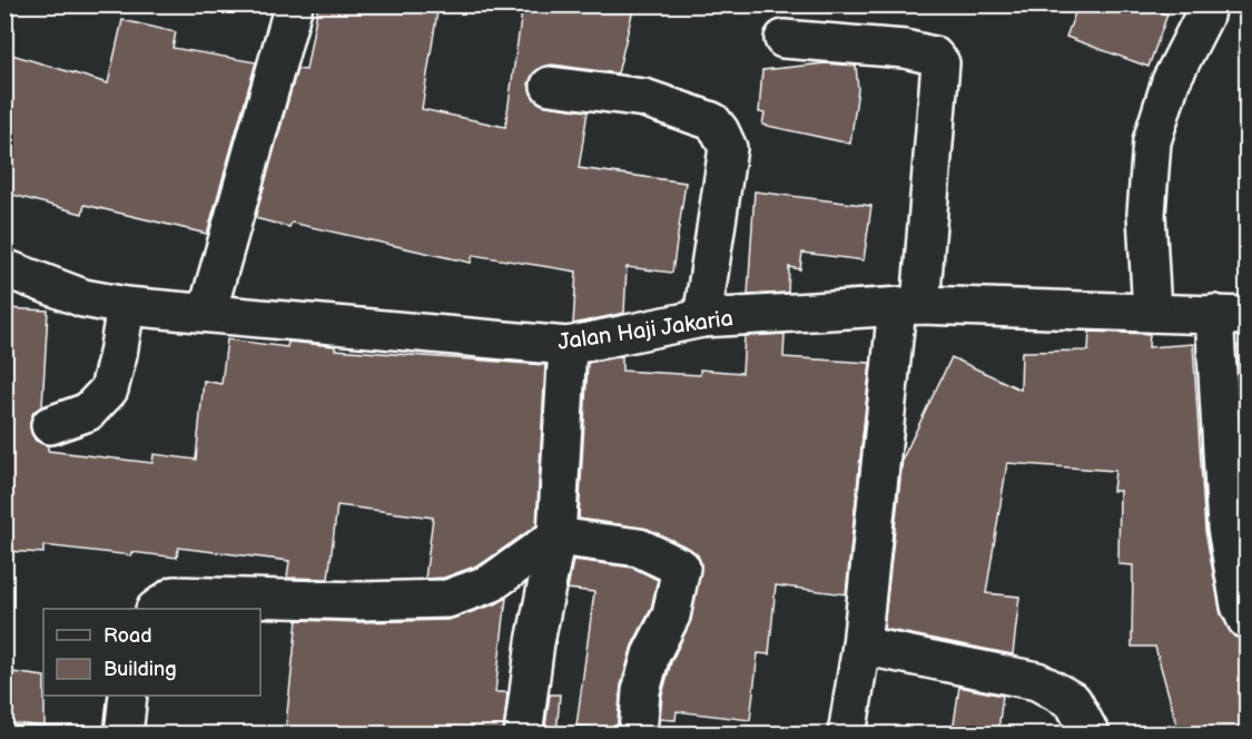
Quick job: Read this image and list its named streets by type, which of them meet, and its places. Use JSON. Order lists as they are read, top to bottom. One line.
{"streets":{"street":["Jalan Haji Jakaria"]},"legend":["Road","Building"]}
